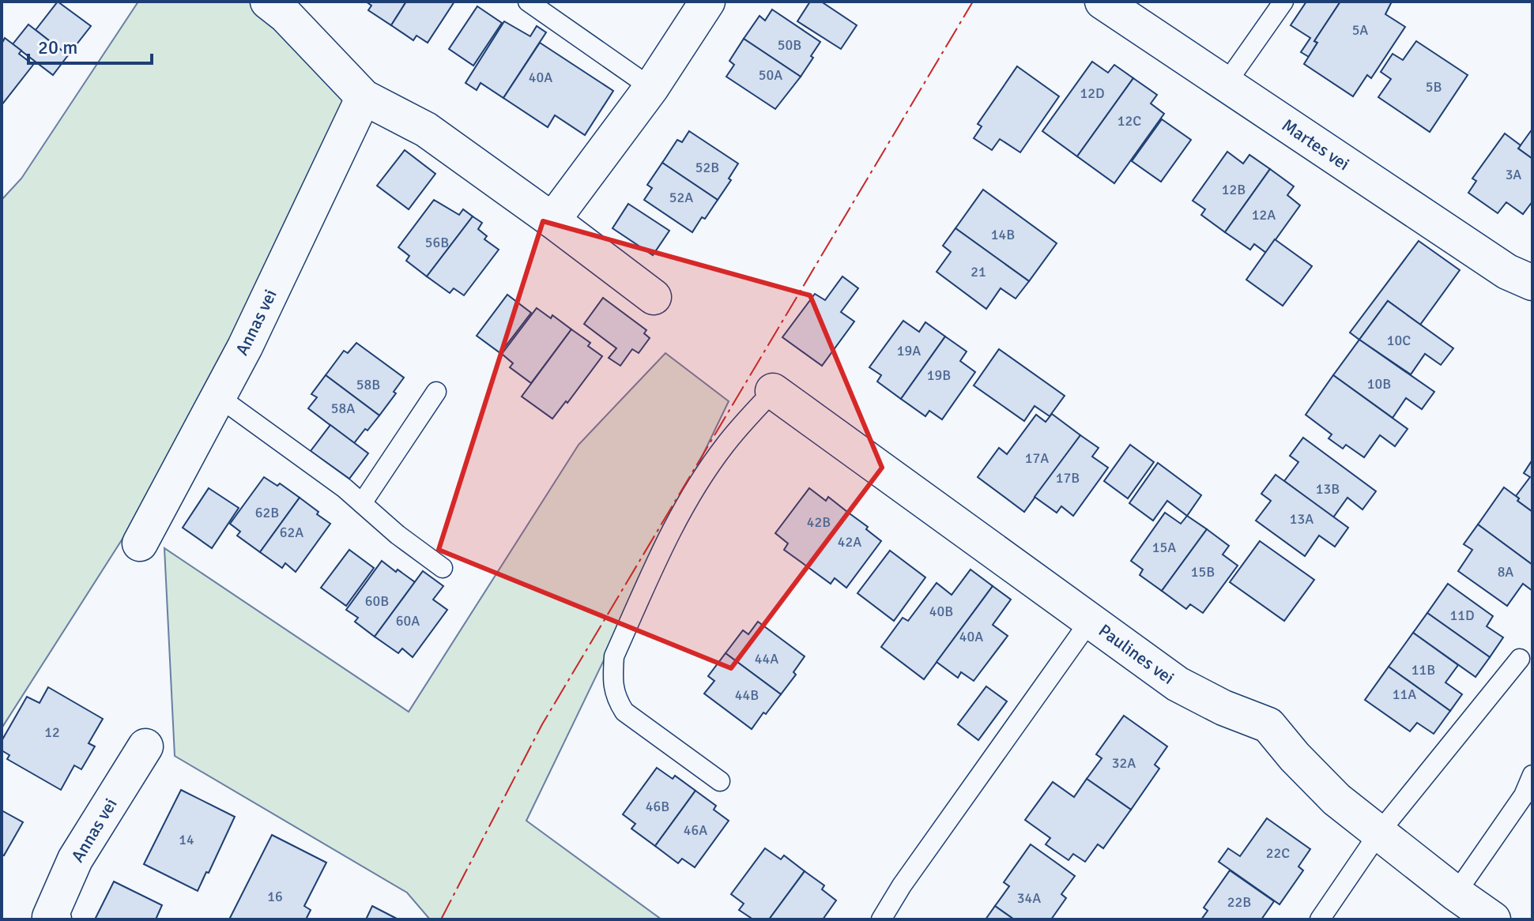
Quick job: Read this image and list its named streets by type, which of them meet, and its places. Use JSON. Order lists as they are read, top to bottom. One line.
{"streets":{"street":["Martes vei","Annas vei","Paulines vei"]},"house_numbers":["5A","50B","50A","40A","5B","12D","12C","52B","3A","12B","52A","12A","14B","56B","21","10C","19A","19B","10B","58B","58A","17A","17B","13B","62B","13A","42B","62A","42A","15A","15B","8A","60B","40B","11D","60A","40A","44A","11B","11A","44B","12","32A","46B","46A","14","22C","16","34A","22B"],"scale_bar":"20 m"}
